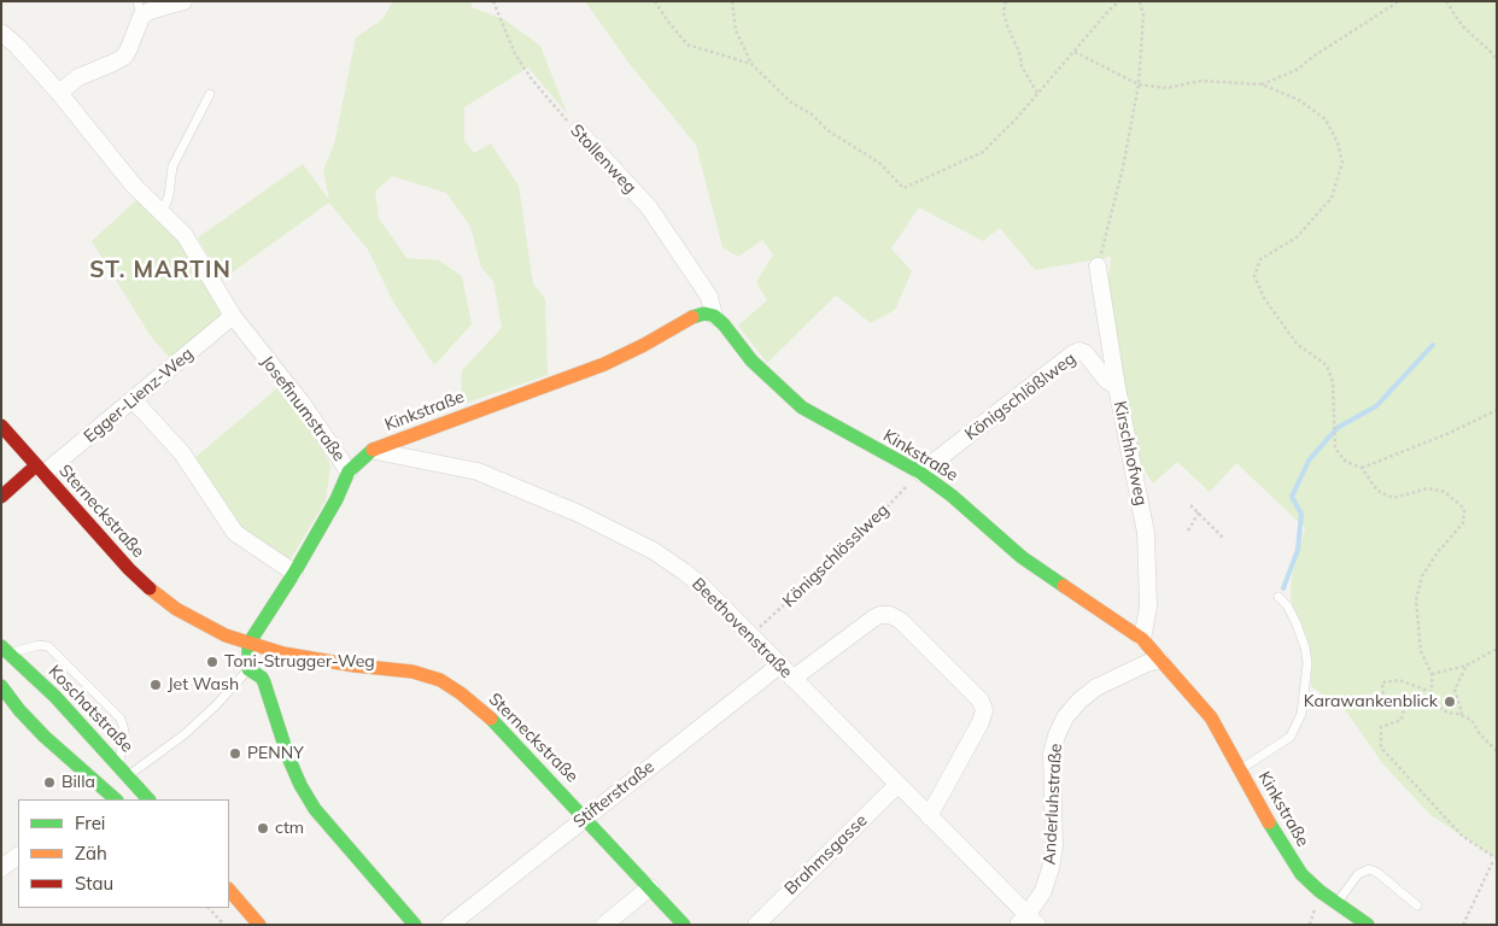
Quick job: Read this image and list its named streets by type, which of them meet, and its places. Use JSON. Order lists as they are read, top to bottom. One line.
{"streets":{"street":["Stollenweg","Egger-Lienz-Weg","Königschlößlweg","Josefinumstraße","Kinkstraße","Kirschhofweg","Sterneckstraße","Beethovenstraße","Koschatstraße","Stifterstraße","Anderluhstraße","Brahmsgasse"],"path":["Königschlösslweg"]},"crossings":[["Stollenweg","Kinkstraße"],["Egger-Lienz-Weg","Josefinumstraße"],["Egger-Lienz-Weg","Sterneckstraße"],["Königschlößlweg","Kinkstraße"],["Königschlößlweg","Kirschhofweg"],["Königschlößlweg","Königschlösslweg"],["Josefinumstraße","Kinkstraße"],["Josefinumstraße","Sterneckstraße"],["Kinkstraße","Kirschhofweg"],["Kinkstraße","Königschlösslweg"],["Kinkstraße","Beethovenstraße"],["Kinkstraße","Anderluhstraße"],["Sterneckstraße","Stifterstraße"],["Königschlösslweg","Beethovenstraße"],["Beethovenstraße","Stifterstraße"],["Beethovenstraße","Anderluhstraße"],["Beethovenstraße","Brahmsgasse"]],"districts":["ST. MARTIN"],"places":["Toni-Strugger-Weg","Jet Wash","Karawankenblick","PENNY","Billa","ctm"],"legend":["Frei","Zäh","Stau"]}
